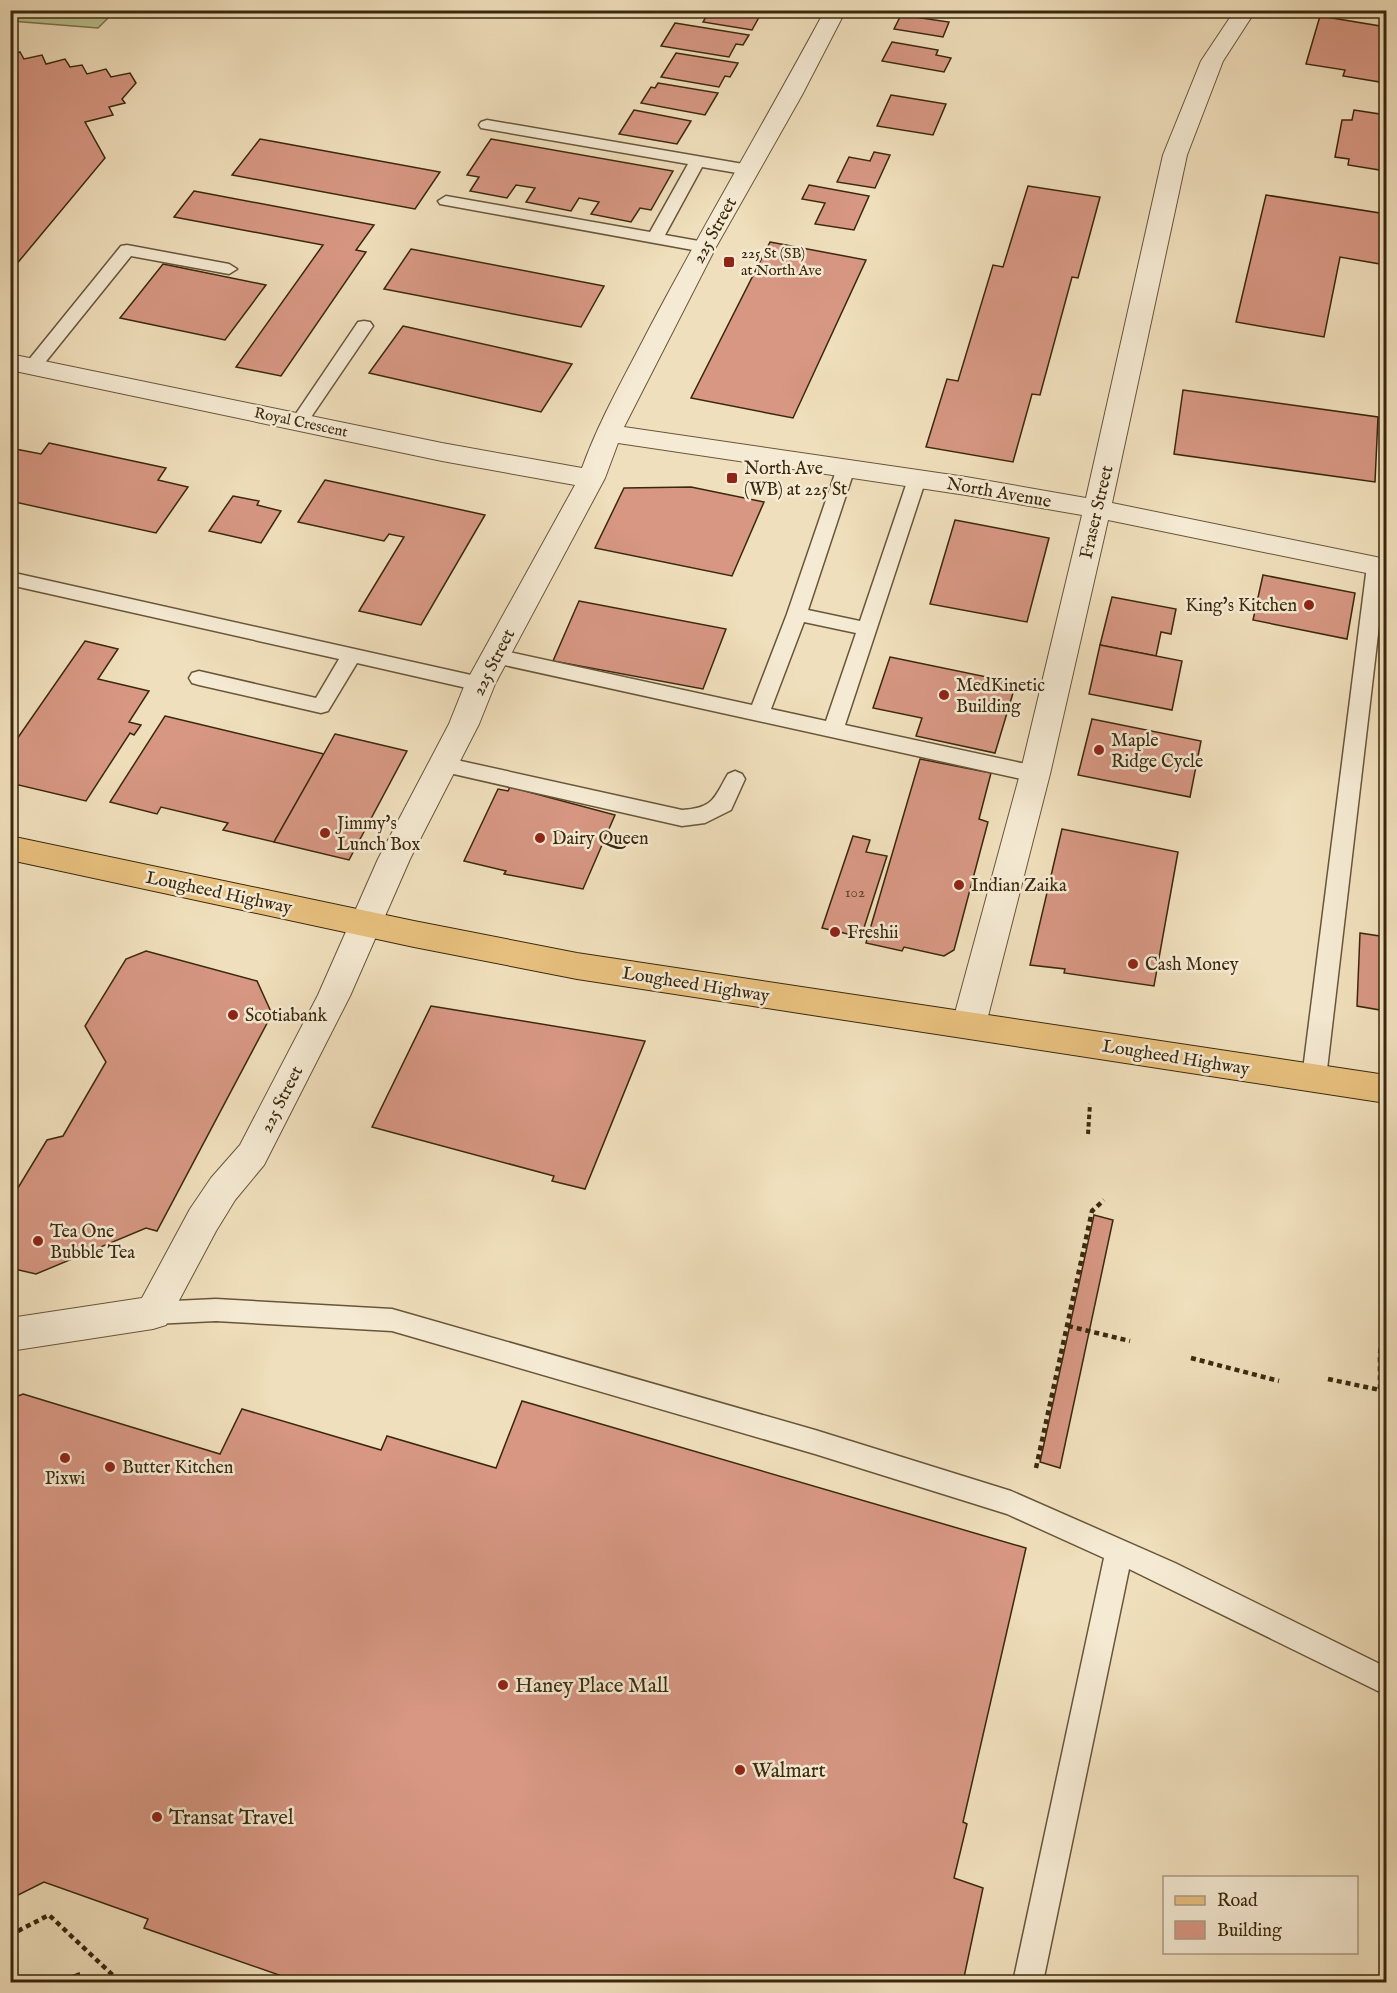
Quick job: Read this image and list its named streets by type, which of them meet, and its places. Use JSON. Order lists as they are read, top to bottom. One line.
{"streets":{"main road":["Lougheed Highway"],"street":["225 Street","Royal Crescent","North Avenue","Fraser Street"]},"crossings":[["225 Street","Royal Crescent"],["225 Street","North Avenue"],["225 Street","Lougheed Highway"],["North Avenue","Fraser Street"],["Fraser Street","Lougheed Highway"]],"places":{"transit":["225 St (SB) at North Ave","North Ave (WB) at 225 St"],"other":["King's Kitchen","MedKinetic Building","Maple Ridge Cycle","Jimmy's Lunch Box","Dairy Queen","Indian Zaika","Freshii","Cash Money","Scotiabank","Tea One Bubble Tea","Pixwi","Butter Kitchen","Haney Place Mall","Walmart","Transat Travel"]},"house_numbers":["102"],"legend":["Road","Building"]}
